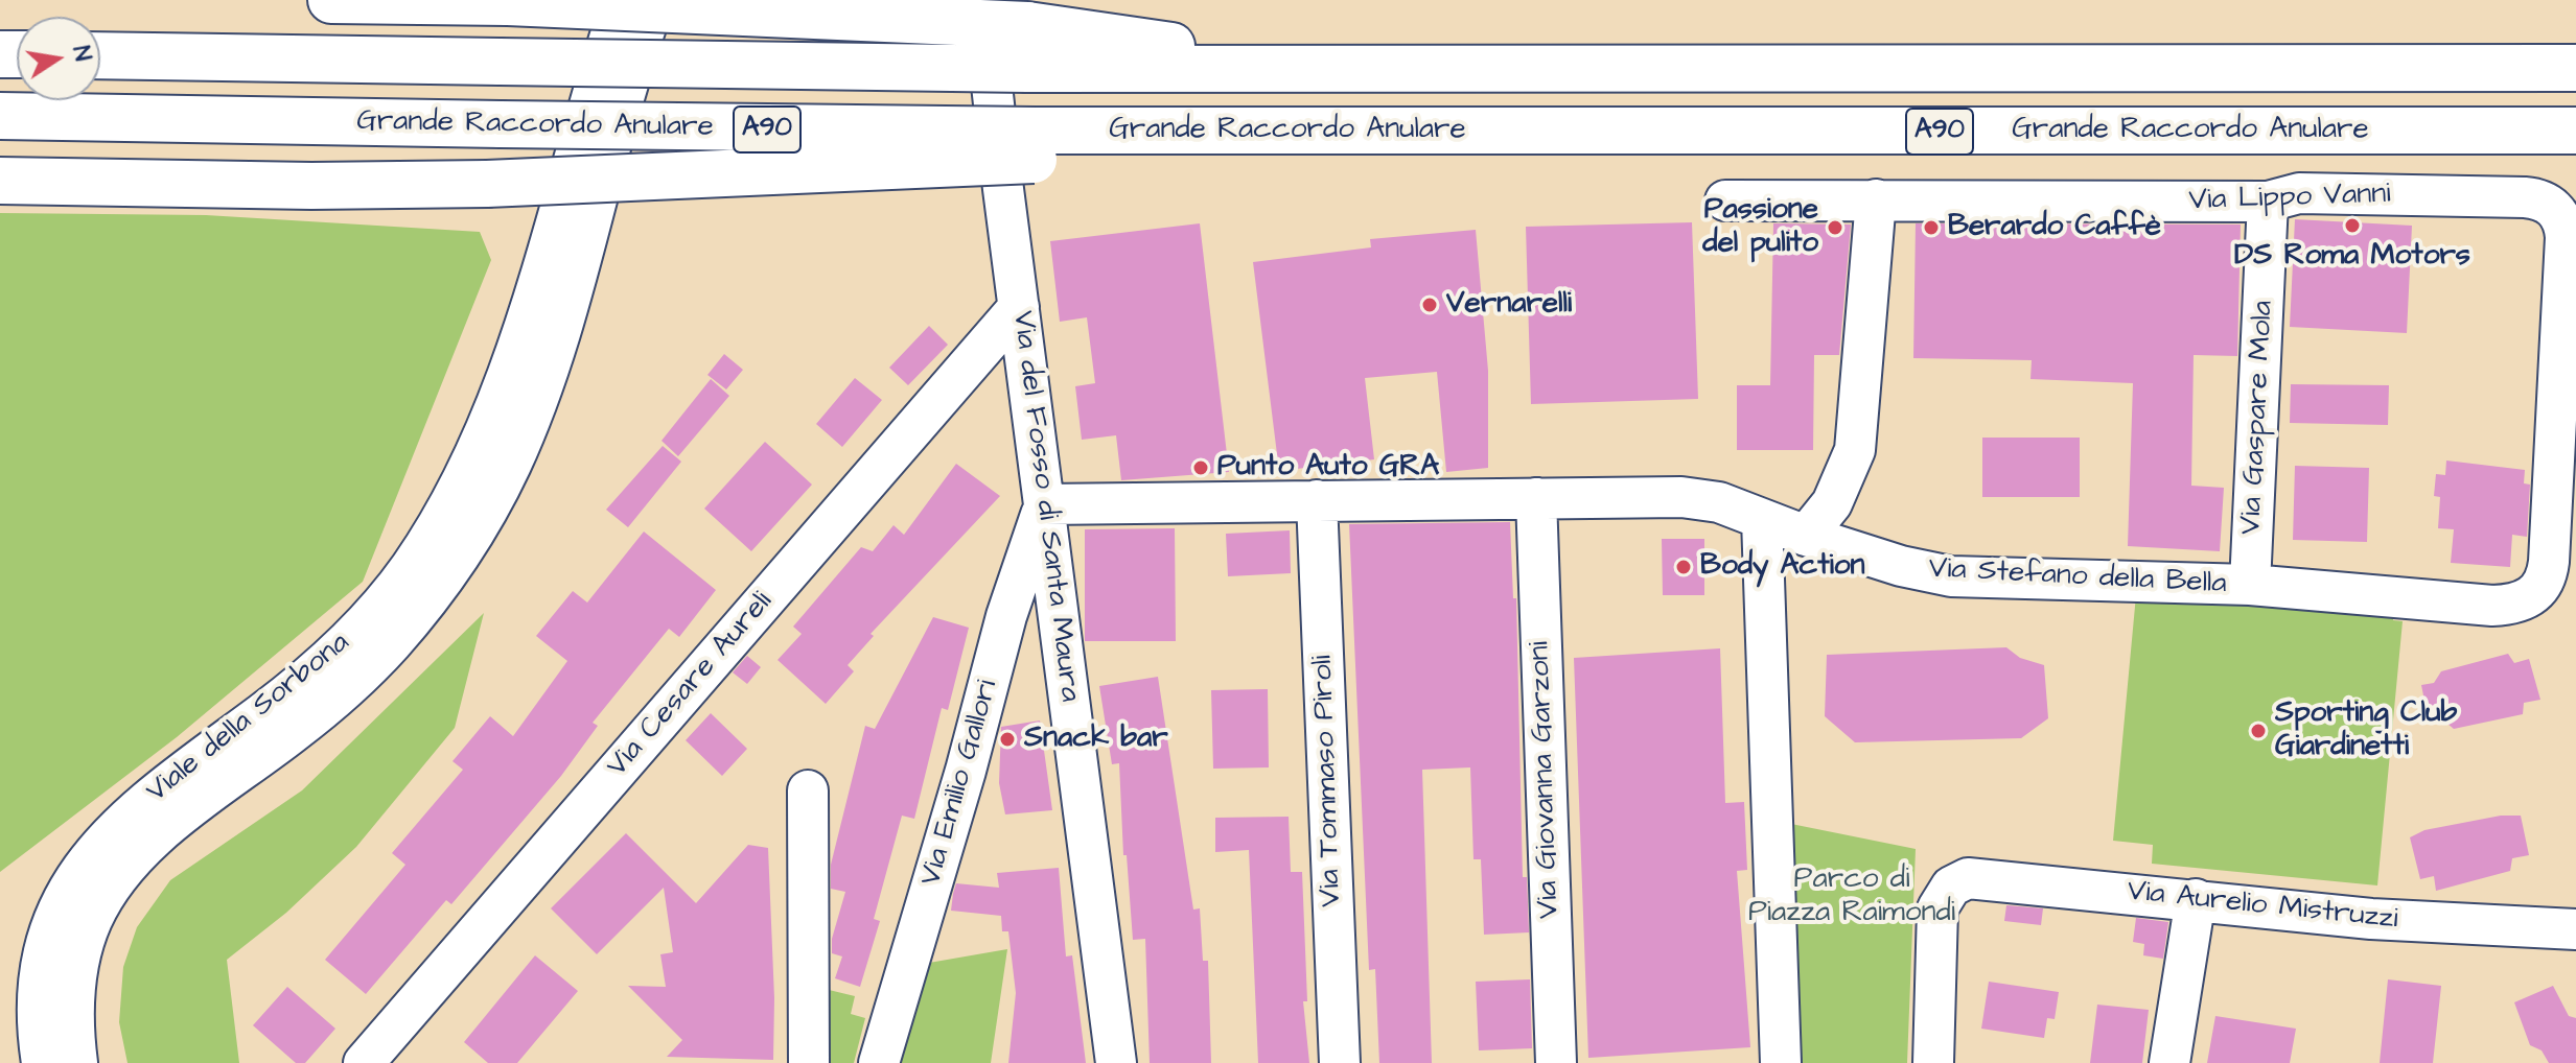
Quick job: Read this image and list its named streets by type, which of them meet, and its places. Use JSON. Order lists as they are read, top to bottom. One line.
{"streets":{"highway":["Grande Raccordo Anulare","A90"],"street":["Via Lippo Vanni","Via Gaspare Mola","Via del Fosso di Santa Maura","Via Stefano della Bella","Via Cesare Aureli","Viale della Sorbona","Via Giovanna Garzoni","Via Tommaso Piroli","Via Emilio Gallori","Via Aurelio Mistruzzi"]},"crossings":[["Via Lippo Vanni","Via Gaspare Mola"],["Via Lippo Vanni","Via Stefano della Bella"],["Via Gaspare Mola","Via Stefano della Bella"],["Via del Fosso di Santa Maura","Via Stefano della Bella"],["Via del Fosso di Santa Maura","Via Cesare Aureli"],["Via del Fosso di Santa Maura","Via Emilio Gallori"],["Via Stefano della Bella","Via Giovanna Garzoni"],["Via Stefano della Bella","Via Tommaso Piroli"],["Via Stefano della Bella","Via Emilio Gallori"]],"parks":["Parco di Piazza Raimondi"],"places":["DS Roma Motors","Passione del pulito","Berardo Caffè","Vernarelli","Punto Auto GRA","Body Action","Sporting Club Giardinetti","Snack bar"],"north":"right"}
